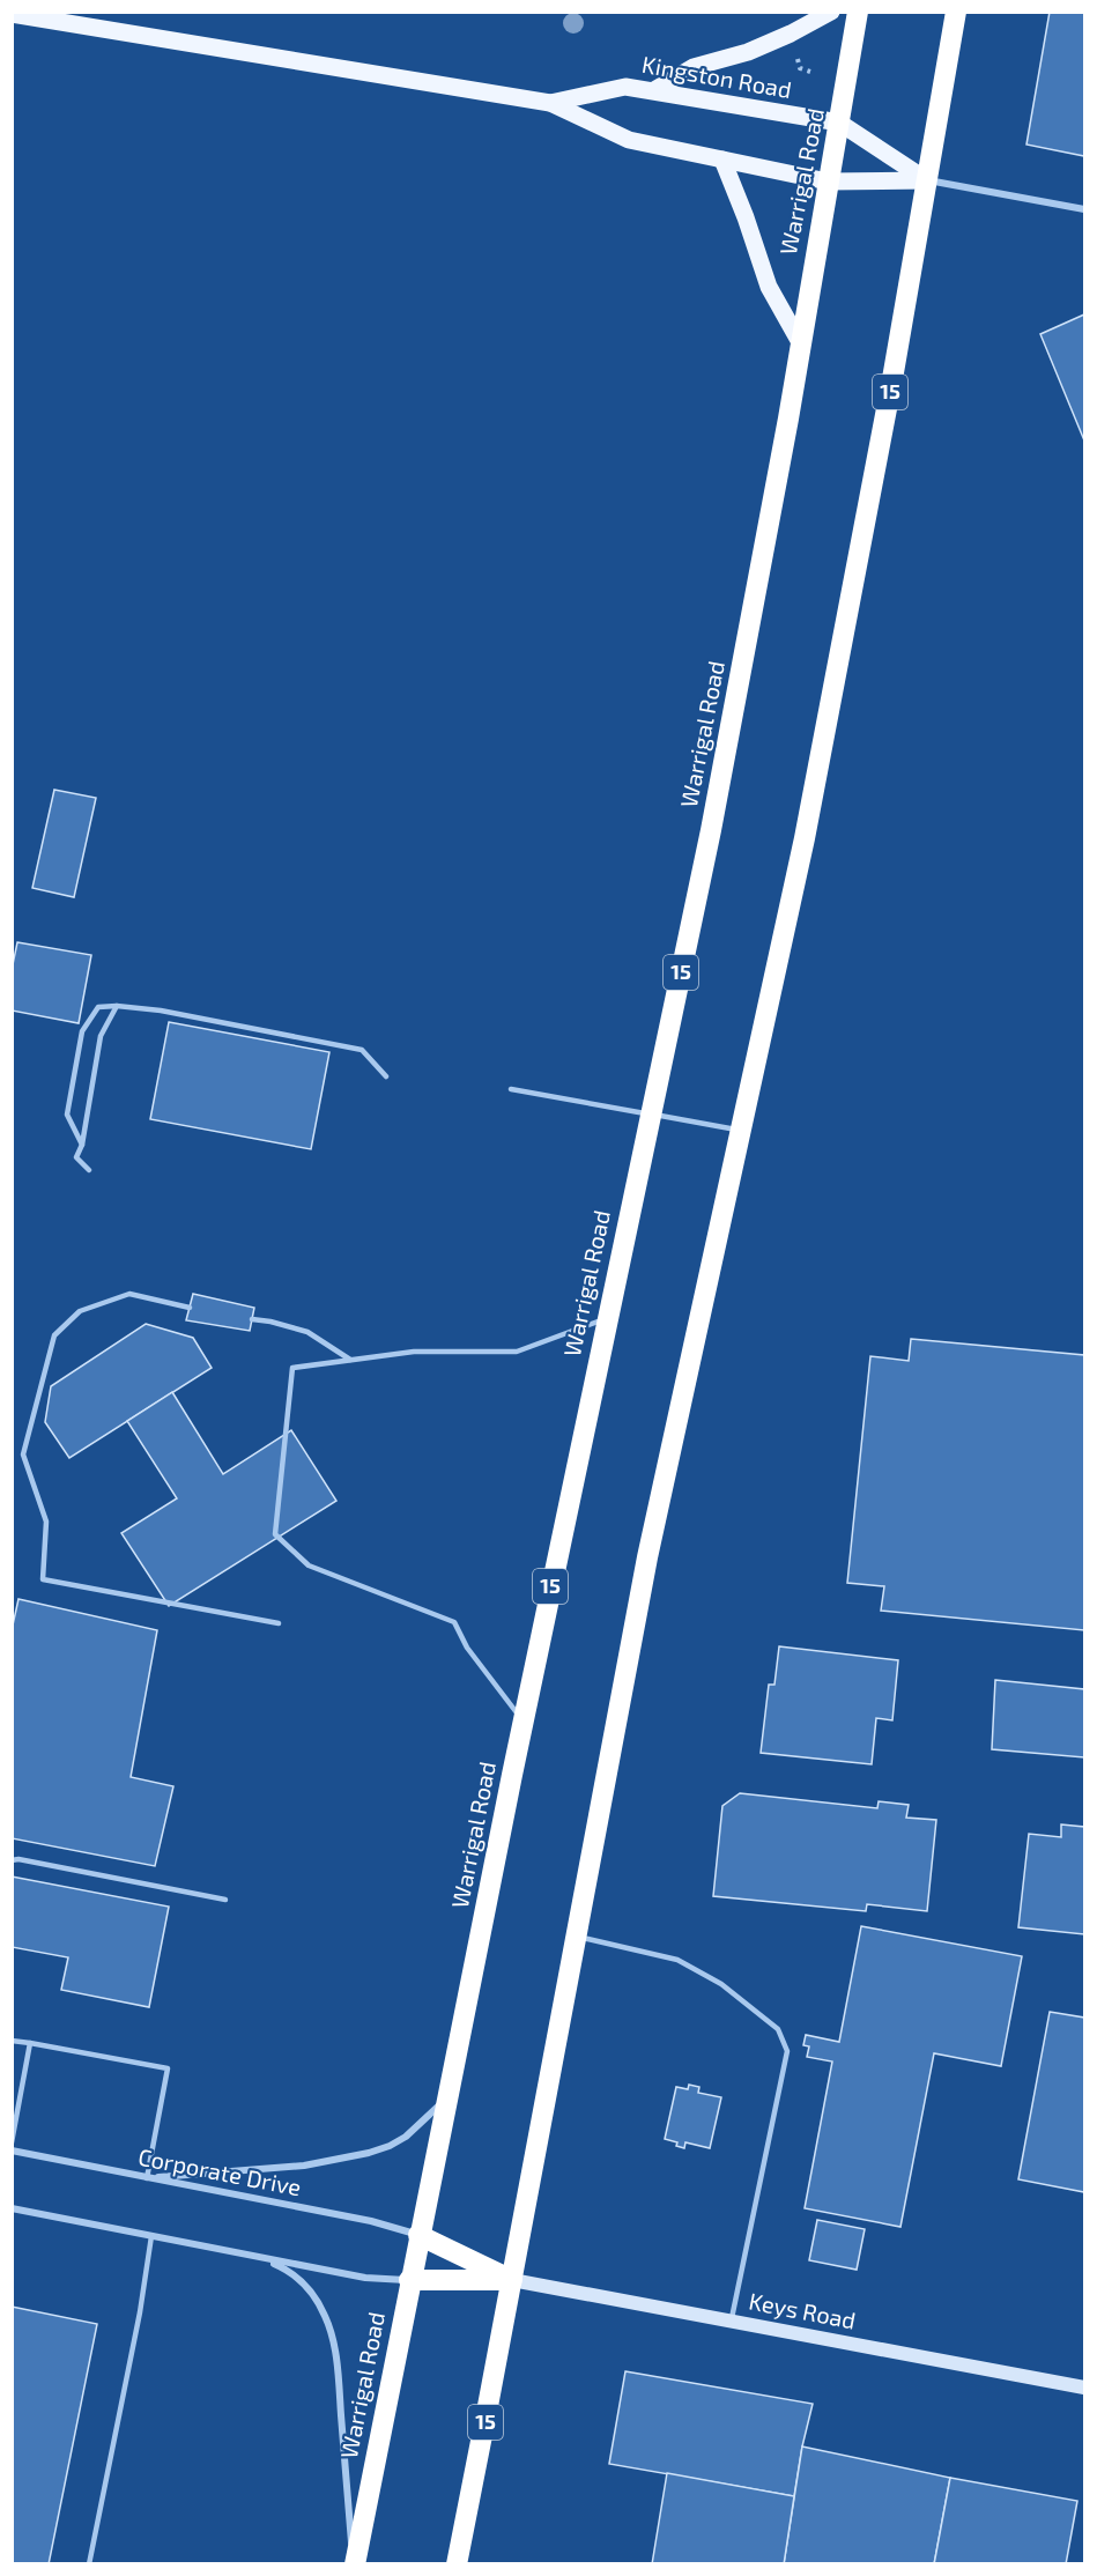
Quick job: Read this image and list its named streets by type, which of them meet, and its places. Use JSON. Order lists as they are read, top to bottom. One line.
{"streets":{"highway":["Warrigal Road","15"],"main road":["Kingston Road"],"street":["Corporate Drive","Keys Road"]},"crossings":[["Kingston Road","Warrigal Road"],["Kingston Road","15"],["Warrigal Road","Corporate Drive"],["15","Keys Road"]]}
